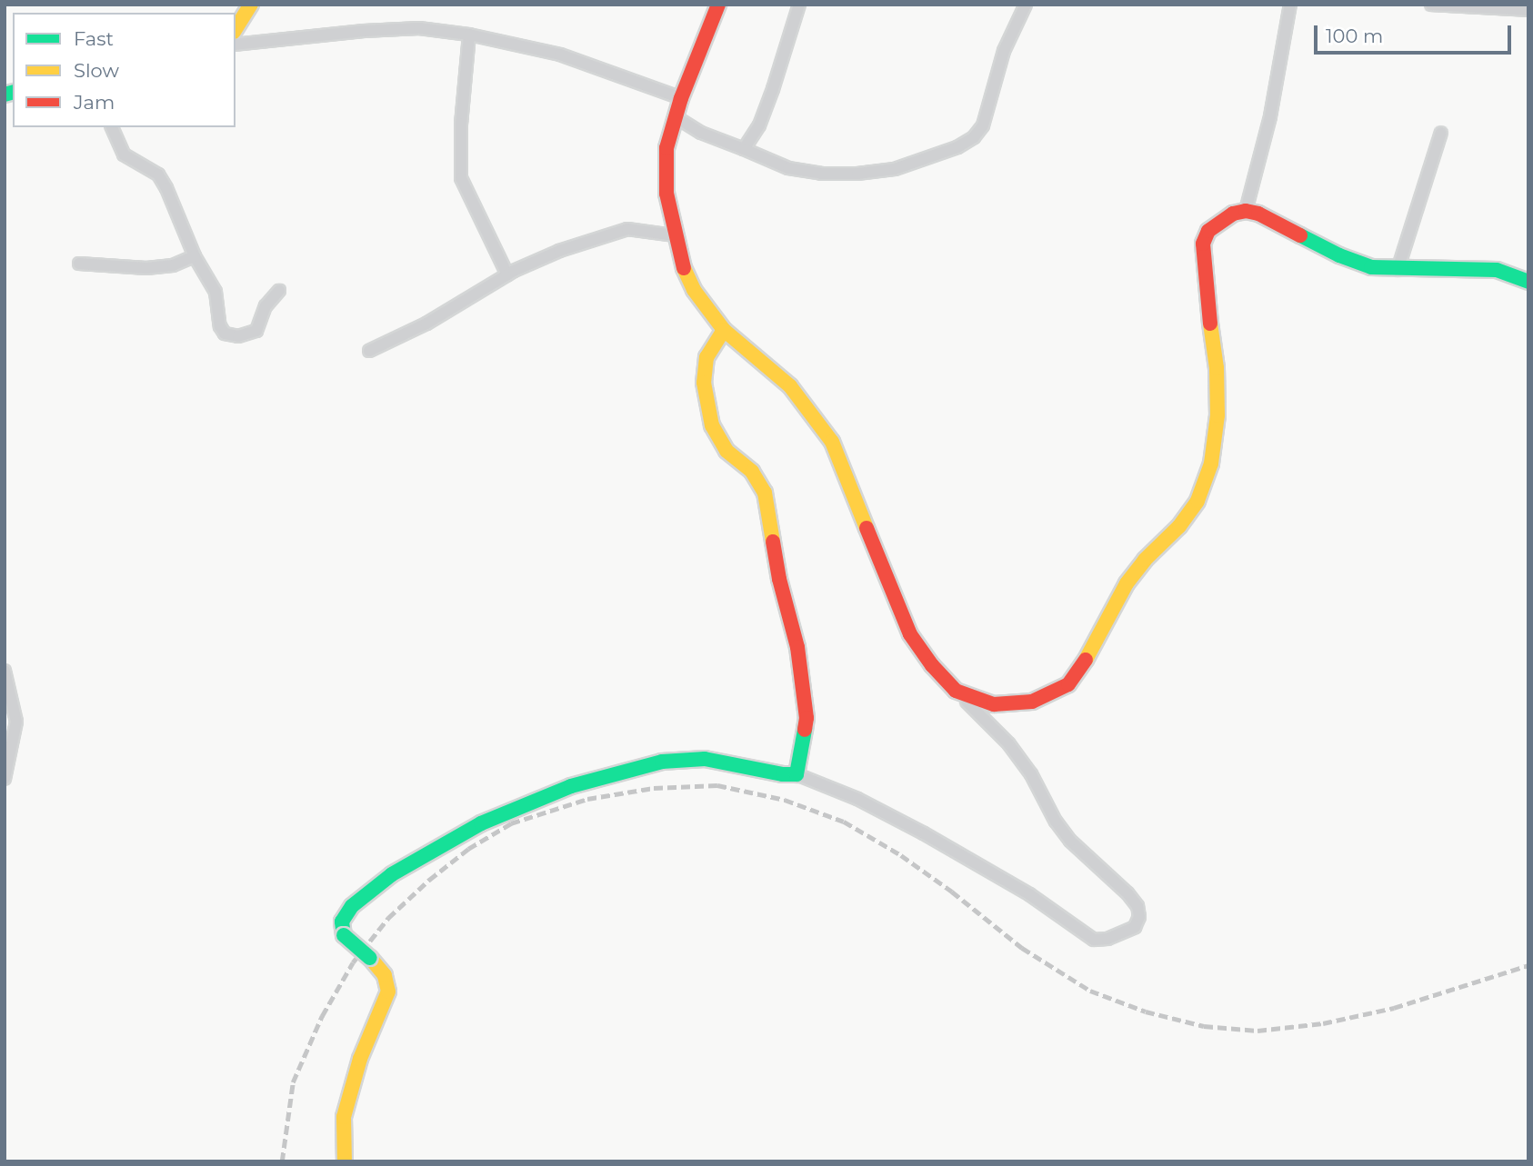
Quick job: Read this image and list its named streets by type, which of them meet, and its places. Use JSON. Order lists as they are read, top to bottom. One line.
{"legend":["Fast","Slow","Jam"],"scale_bar":"100 m"}
